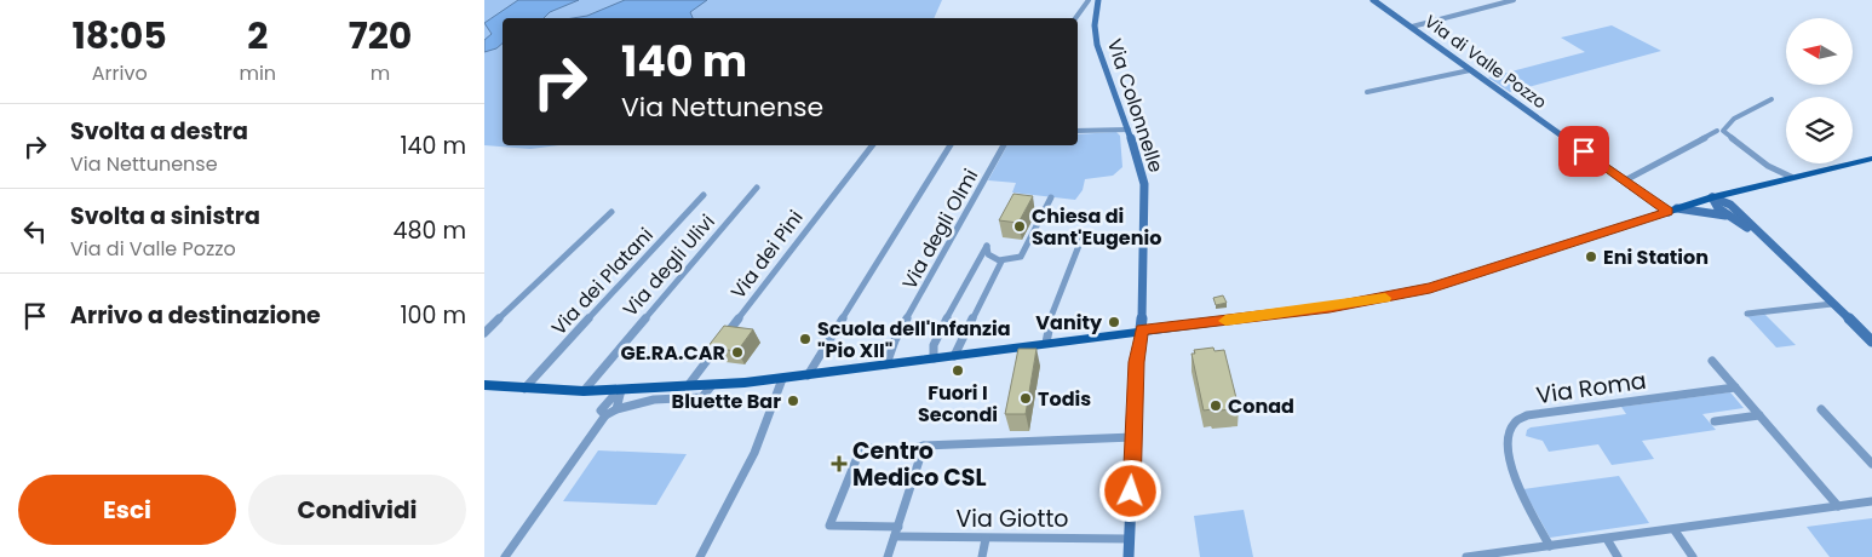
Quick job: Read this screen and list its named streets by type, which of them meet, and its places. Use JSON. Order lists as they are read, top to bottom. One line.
{"streets":{"main road":["Via di Valle Pozzo","Via Colonnelle"],"street":["Via degli Olmi","Via dei Pini","Via degli Ulivi","Via dei Platani","Via Roma","Via Giotto"]},"crossings":[["Via Colonnelle","Via Giotto"]],"places":{"other":["Chiesa di Sant'Eugenio","Eni Station","Vanity","Scuola dell'Infanzia \"Pio XII\"","GE.RA.CAR","Fuori I Secondi","Todis","Bluette Bar","Conad"],"health":["Centro Medico CSL"]},"north":"left","page":{"eta":["18:05","Arrivo","2","min","720","m"],"turn":["140 m","Via Nettunense"],"list":[{"name":"Svolta a destra","note":"Via Nettunense","value":"140 m"},{"name":"Svolta a sinistra","note":"Via di Valle Pozzo","value":"480 m"},{"name":"Arrivo a destinazione","value":"100 m"}],"buttons":["Esci","Condividi"]}}
